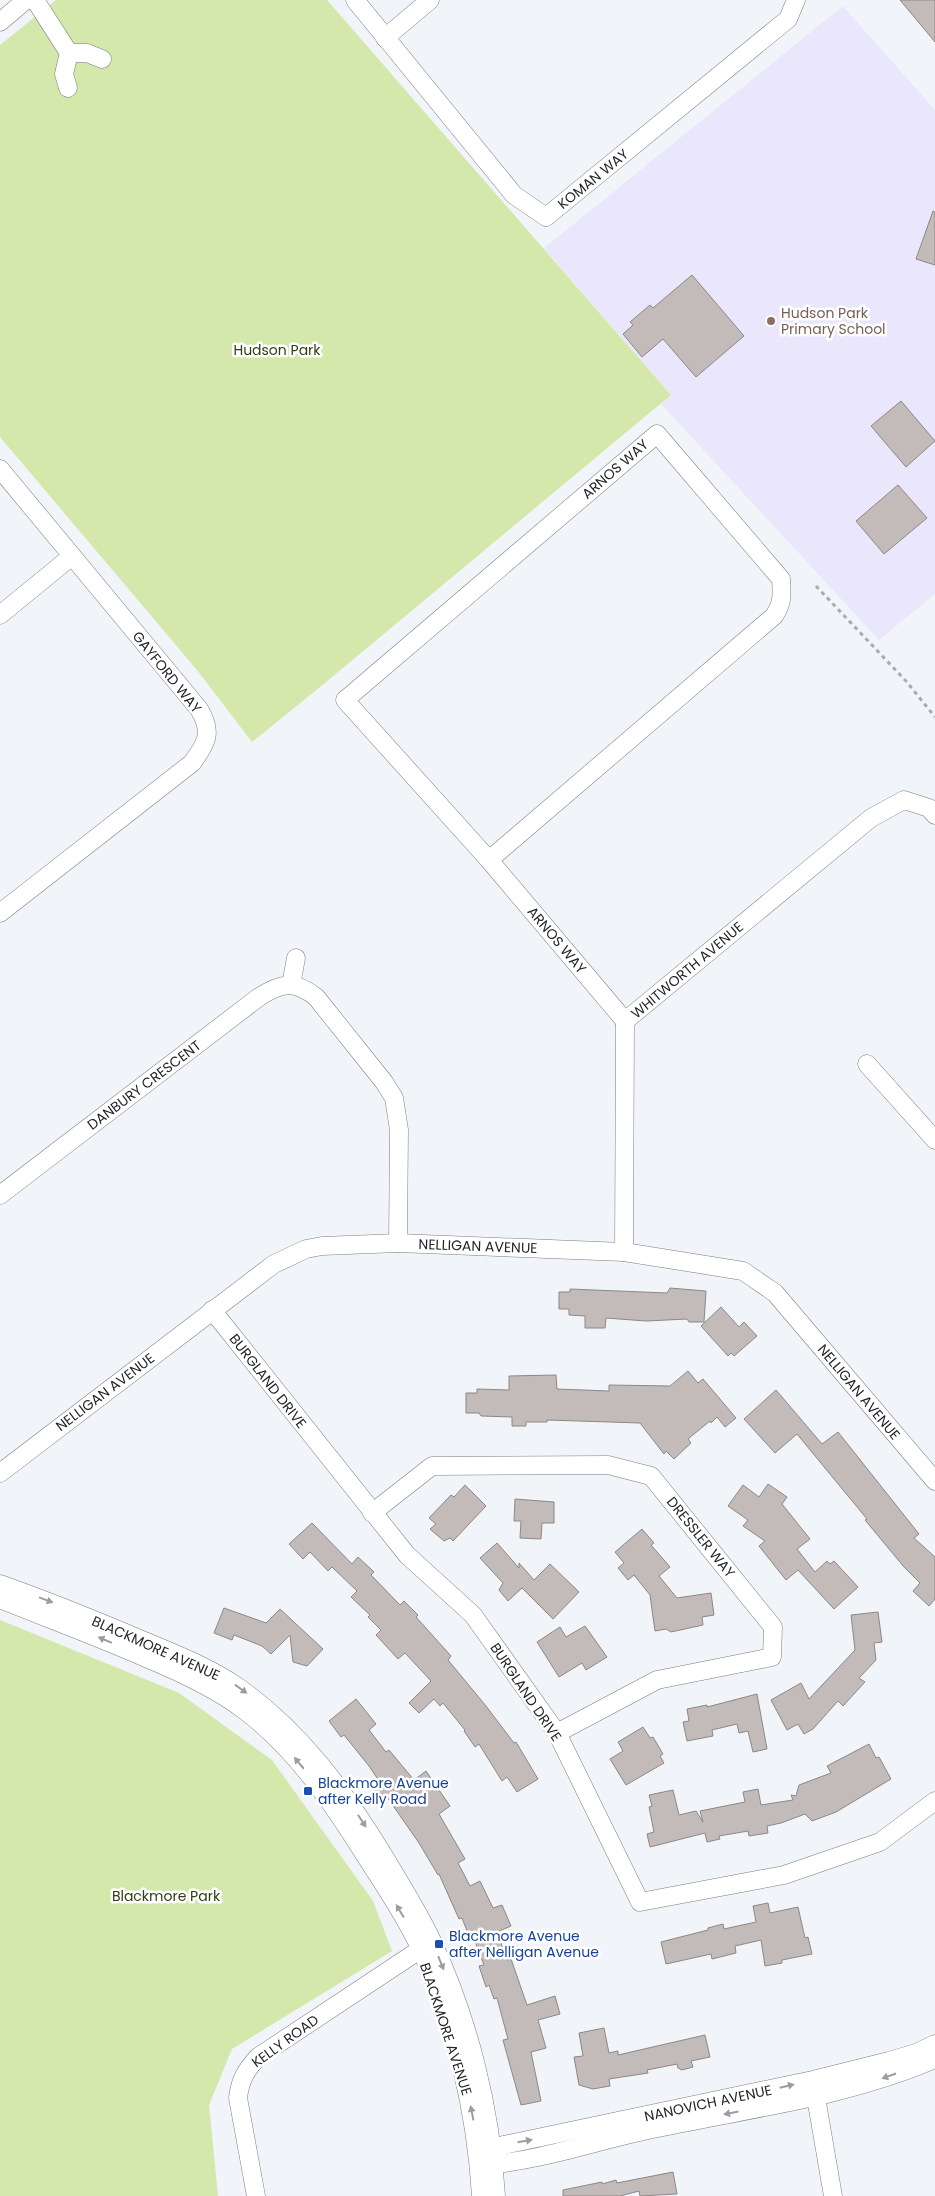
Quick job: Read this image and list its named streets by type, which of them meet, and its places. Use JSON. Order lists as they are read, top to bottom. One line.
{"streets":{"street":["KOMAN WAY","ARNOS WAY","GAYFORD WAY","WHITWORTH AVENUE","DANBURY CRESCENT","NELLIGAN AVENUE","BURGLAND DRIVE","DRESSLER WAY","BLACKMORE AVENUE","KELLY ROAD","NANOVICH AVENUE"]},"crossings":[["ARNOS WAY","WHITWORTH AVENUE"],["WHITWORTH AVENUE","NELLIGAN AVENUE"],["NELLIGAN AVENUE","BURGLAND DRIVE"],["BURGLAND DRIVE","DRESSLER WAY"],["BLACKMORE AVENUE","KELLY ROAD"],["BLACKMORE AVENUE","NANOVICH AVENUE"]],"parks":["Hudson Park","Blackmore Park"],"places":{"other":["Hudson Park Primary School"],"transit":["Blackmore Avenue after Kelly Road","Blackmore Avenue after Nelligan Avenue"]}}
